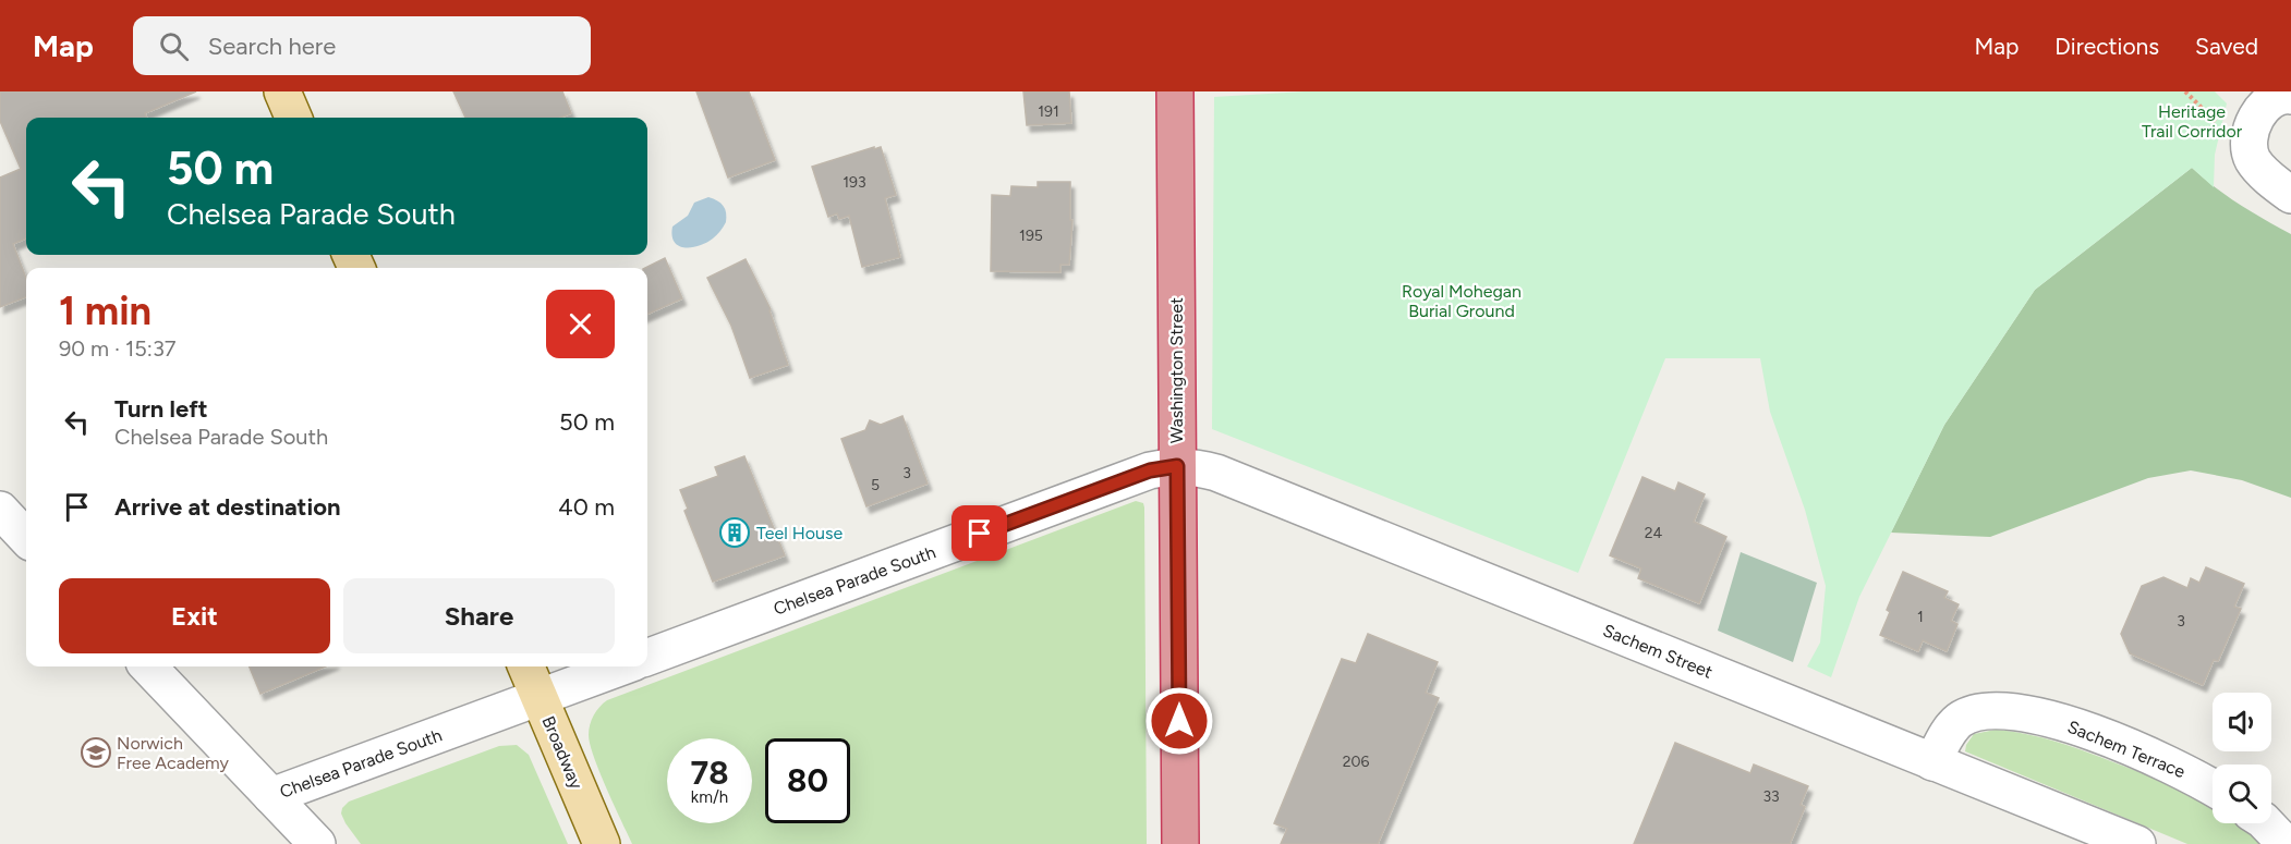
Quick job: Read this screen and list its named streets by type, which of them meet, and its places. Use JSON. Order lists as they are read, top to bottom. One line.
{"streets":{"highway":["Washington Street"],"main road":["Broadway"],"street":["Chelsea Parade South","Sachem Street","Sachem Terrace"]},"crossings":[["Washington Street","Chelsea Parade South"],["Washington Street","Sachem Street"],["Chelsea Parade South","Sachem Street"],["Chelsea Parade South","Broadway"],["Sachem Street","Sachem Terrace"]],"parks":["Heritage Trail Corridor","Royal Mohegan Burial Ground"],"places":{"building":["Teel House"],"school or university":["Norwich Free Academy"]},"house_numbers":["191","193","195","3","5","24","1","3","206","33"],"page":{"header":"Map","search":"Search here","nav":["Map","Directions","Saved"],"turn":["50 m","Chelsea Parade South"],"heading":["1 min","90 m · 15:37"],"list":[{"name":"Turn left","note":"Chelsea Parade South","value":"50 m"},{"name":"Arrive at destination","value":"40 m"}],"buttons":["Exit","Share"],"speed":"78 km/h","limit":"80"}}
